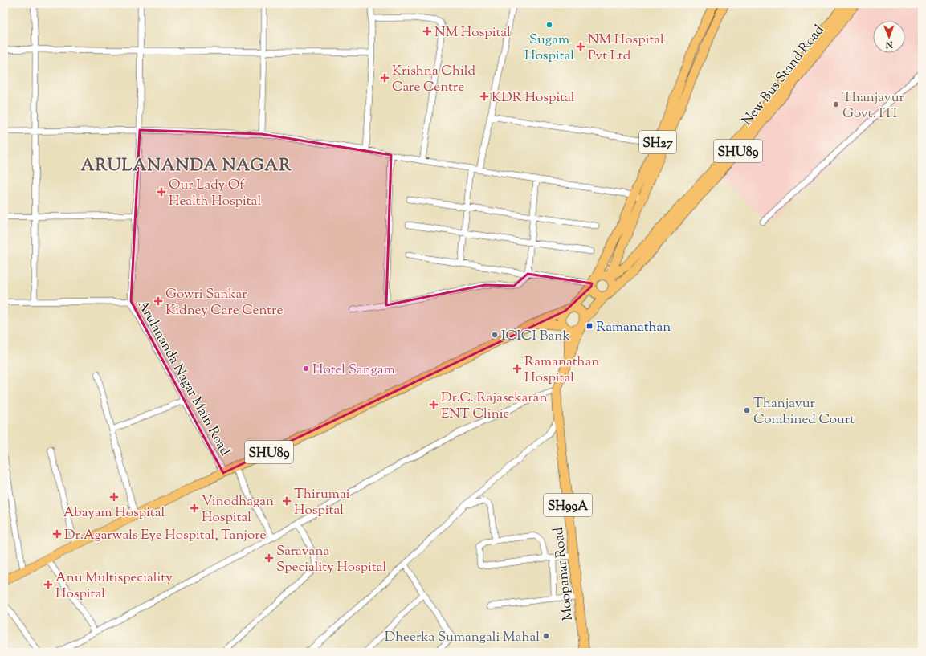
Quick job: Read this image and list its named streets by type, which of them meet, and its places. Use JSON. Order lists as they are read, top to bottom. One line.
{"streets":{"main road":["New Bus Stand Road","SH27","SHU89","SH99A","Moopanar Road"],"street":["Arulananda Nagar Main Road"]},"crossings":[["New Bus Stand Road","SH27"],["New Bus Stand Road","SHU89"],["SH27","SHU89"],["SHU89","Arulananda Nagar Main Road"],["SHU89","Moopanar Road"]],"districts":["ARULANANDA NAGAR"],"places":{"other":["Sugam Hospital","Thanjavur Govt. ITI","ICICI Bank","Hotel Sangam","Thanjavur Combined Court","Dheerka Sumangali Mahal"],"health":["NM Hospital","NM Hospital Pvt Ltd","Krishna Child Care Centre","KDR Hospital","Our Lady Of Health Hospital","Gowri Sankar Kidney Care Centre","Ramanathan Hospital","Dr.C. Rajasekaran ENT Clinic","Abayam Hospital","Thirumai Hospital","Vinodhagan Hospital","Dr.Agarwals Eye Hospital, Tanjore","Saravana Speciality Hospital","Anu Multispeciality Hospital"],"transit":["Ramanathan"]},"north":"bottom"}
